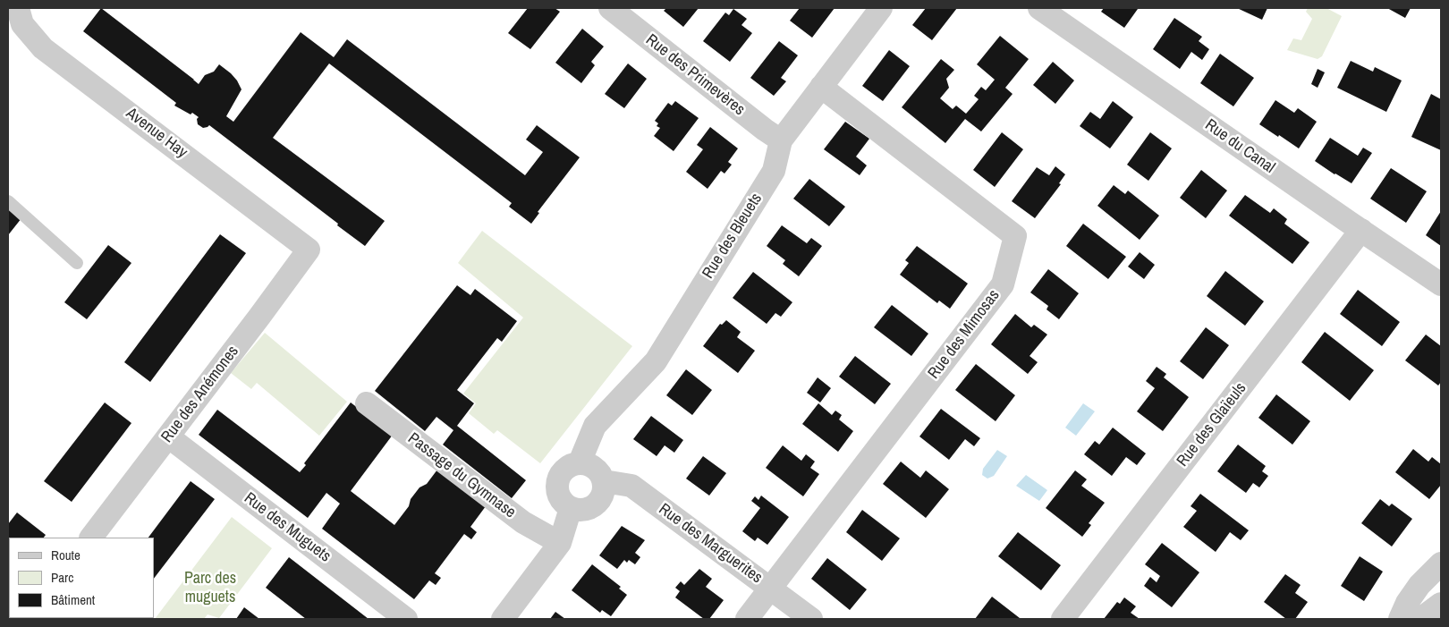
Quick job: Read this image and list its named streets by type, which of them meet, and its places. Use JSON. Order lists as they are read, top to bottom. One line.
{"streets":{"street":["Rue des Primevères","Avenue Hay","Rue du Canal","Rue des Bleuets","Rue des Mimosas","Rue des Anémones","Rue des Glaïeuls","Passage du Gymnase","Rue des Muguets","Rue des Marguerites"]},"crossings":[["Rue des Primevères","Rue des Bleuets"],["Avenue Hay","Rue des Anémones"],["Rue du Canal","Rue des Glaïeuls"],["Rue des Bleuets","Rue des Mimosas"],["Rue des Bleuets","Rue des Marguerites"],["Rue des Mimosas","Rue des Marguerites"],["Rue des Anémones","Rue des Muguets"]],"parks":["Parc des muguets"],"legend":["Route","Parc","Bâtiment"]}
